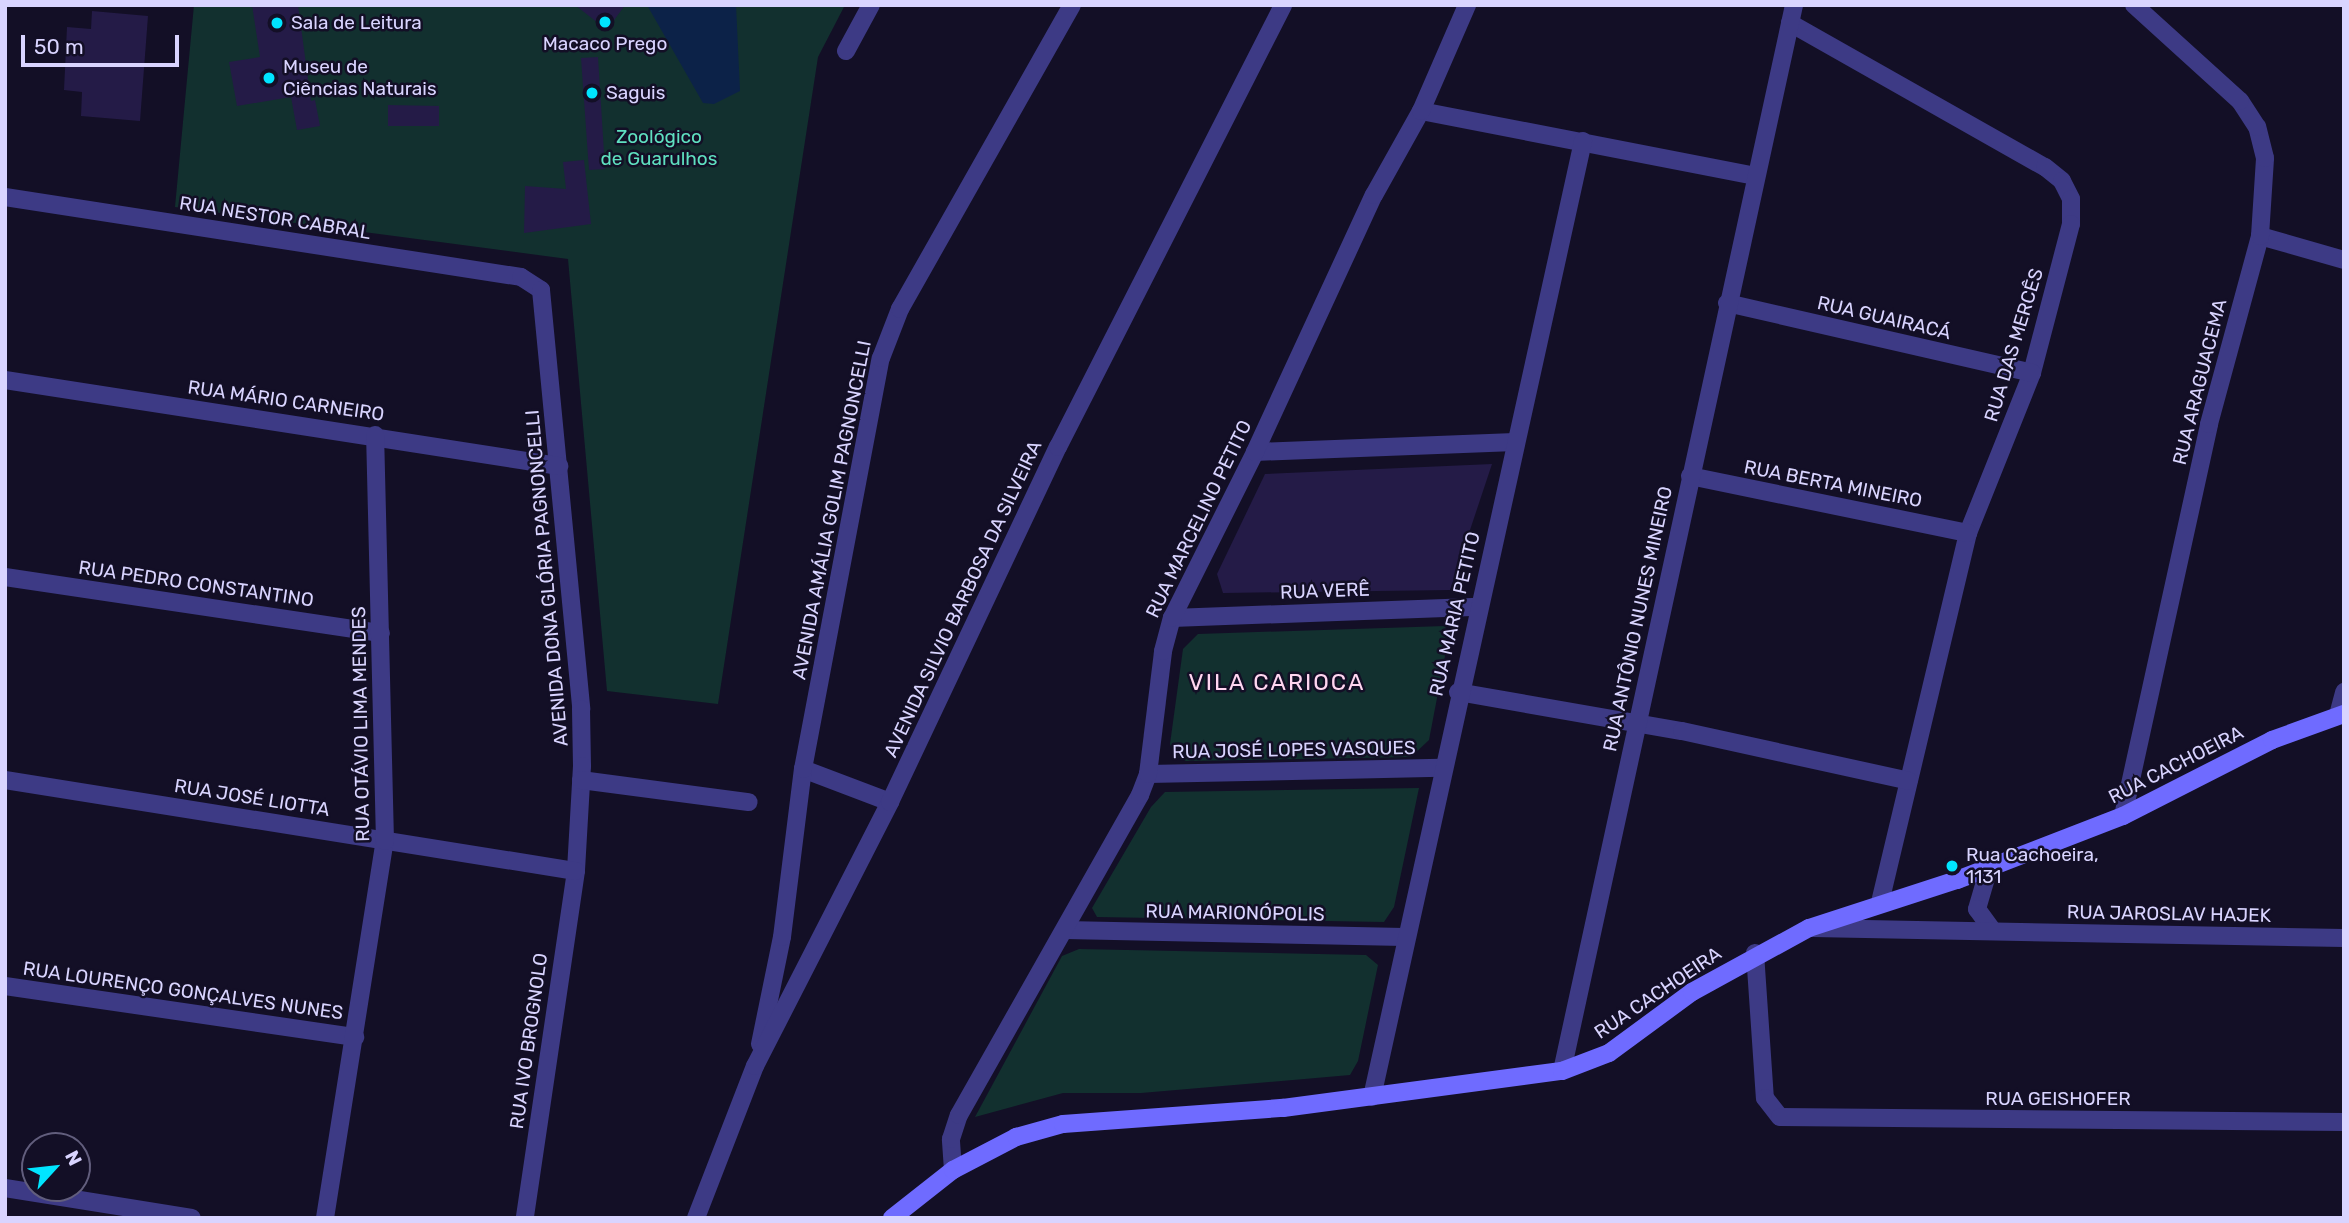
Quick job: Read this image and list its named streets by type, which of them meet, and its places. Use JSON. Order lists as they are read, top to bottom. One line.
{"streets":{"main road":["RUA CACHOEIRA"],"street":["RUA NESTOR CABRAL","RUA GUAIRACÁ","RUA DAS MERCÊS","RUA ARAGUACEMA","RUA MÁRIO CARNEIRO","RUA BERTA MINEIRO","AVENIDA AMÁLIA GOLIM PAGNONCELLI","RUA MARCELINO PETITO","AVENIDA DONA GLÓRIA PAGNONCELLI","RUA PEDRO CONSTANTINO","RUA VERÊ","AVENIDA SILVIO BARBOSA DA SILVEIRA","RUA MARIA PETITO","RUA ANTÔNIO NUNES MINEIRO","RUA OTÁVIO LIMA MENDES","RUA JOSÉ LOPES VASQUES","RUA JOSÉ LIOTTA","RUA MARIONÓPOLIS","RUA JAROSLAV HAJEK","RUA LOURENÇO GONÇALVES NUNES","RUA IVO BROGNOLO","RUA GEISHOFER"]},"crossings":[["RUA NESTOR CABRAL","AVENIDA DONA GLÓRIA PAGNONCELLI"],["RUA GUAIRACÁ","RUA DAS MERCÊS"],["RUA GUAIRACÁ","RUA ANTÔNIO NUNES MINEIRO"],["RUA DAS MERCÊS","RUA BERTA MINEIRO"],["RUA DAS MERCÊS","RUA ANTÔNIO NUNES MINEIRO"],["RUA DAS MERCÊS","RUA CACHOEIRA"],["RUA ARAGUACEMA","RUA CACHOEIRA"],["RUA MÁRIO CARNEIRO","AVENIDA DONA GLÓRIA PAGNONCELLI"],["RUA MÁRIO CARNEIRO","RUA OTÁVIO LIMA MENDES"],["RUA BERTA MINEIRO","RUA ANTÔNIO NUNES MINEIRO"],["AVENIDA AMÁLIA GOLIM PAGNONCELLI","AVENIDA SILVIO BARBOSA DA SILVEIRA"],["RUA MARCELINO PETITO","RUA VERÊ"],["RUA MARCELINO PETITO","RUA JOSÉ LOPES VASQUES"],["RUA MARCELINO PETITO","RUA CACHOEIRA"],["RUA MARCELINO PETITO","RUA MARIONÓPOLIS"],["AVENIDA DONA GLÓRIA PAGNONCELLI","RUA JOSÉ LIOTTA"],["AVENIDA DONA GLÓRIA PAGNONCELLI","RUA IVO BROGNOLO"],["RUA PEDRO CONSTANTINO","RUA OTÁVIO LIMA MENDES"],["RUA VERÊ","RUA MARIA PETITO"],["RUA MARIA PETITO","RUA JOSÉ LOPES VASQUES"],["RUA MARIA PETITO","RUA CACHOEIRA"],["RUA MARIA PETITO","RUA MARIONÓPOLIS"],["RUA ANTÔNIO NUNES MINEIRO","RUA CACHOEIRA"],["RUA OTÁVIO LIMA MENDES","RUA JOSÉ LIOTTA"],["RUA OTÁVIO LIMA MENDES","RUA LOURENÇO GONÇALVES NUNES"],["RUA CACHOEIRA","RUA JAROSLAV HAJEK"],["RUA CACHOEIRA","RUA GEISHOFER"],["RUA JOSÉ LIOTTA","RUA IVO BROGNOLO"]],"districts":["VILA CARIOCA"],"parks":["Zoológico de Guarulhos"],"places":["Macaco Prego","Sala de Leitura","Museu de Ciências Naturais","Saguis","Rua Cachoeira, 1131"],"scale_bar":"50 m","north":"top right"}
